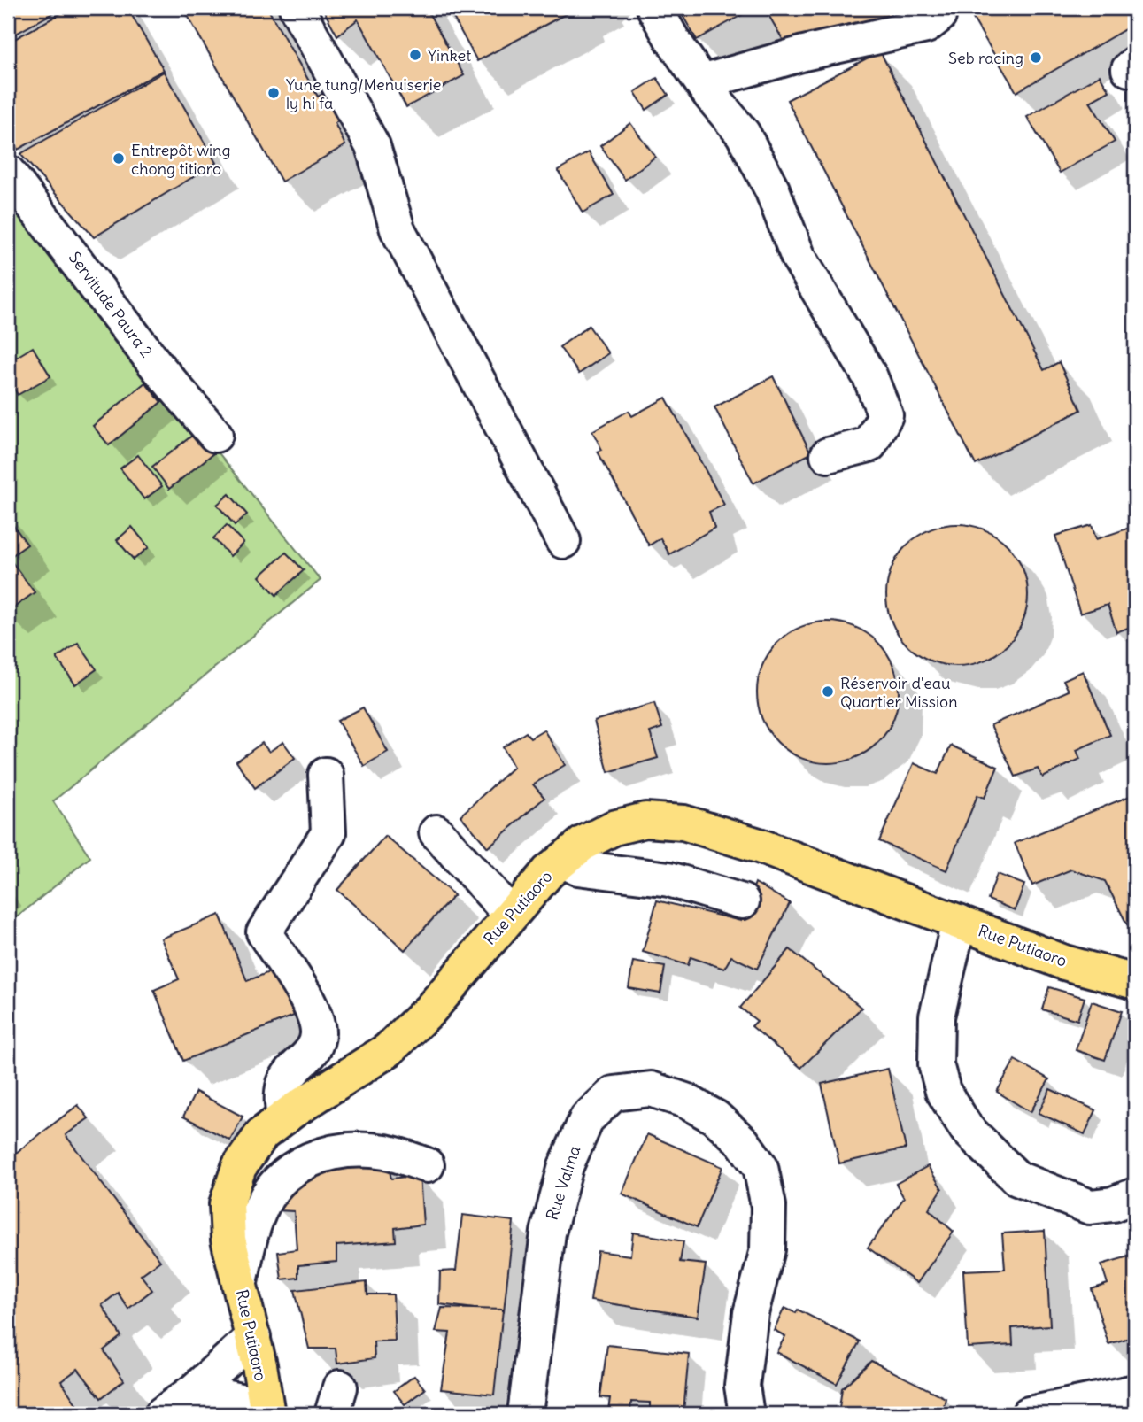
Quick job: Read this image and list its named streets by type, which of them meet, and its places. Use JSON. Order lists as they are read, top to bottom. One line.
{"streets":{"main road":["Rue Putiaoro"],"street":["Servitude Paura 2","Rue Valma"]},"places":["Yinket","Seb racing","Yune tung/Menuiserie ly hi fa","Entrepôt wing chong titioro","Réservoir d'eau Quartier Mission"]}
